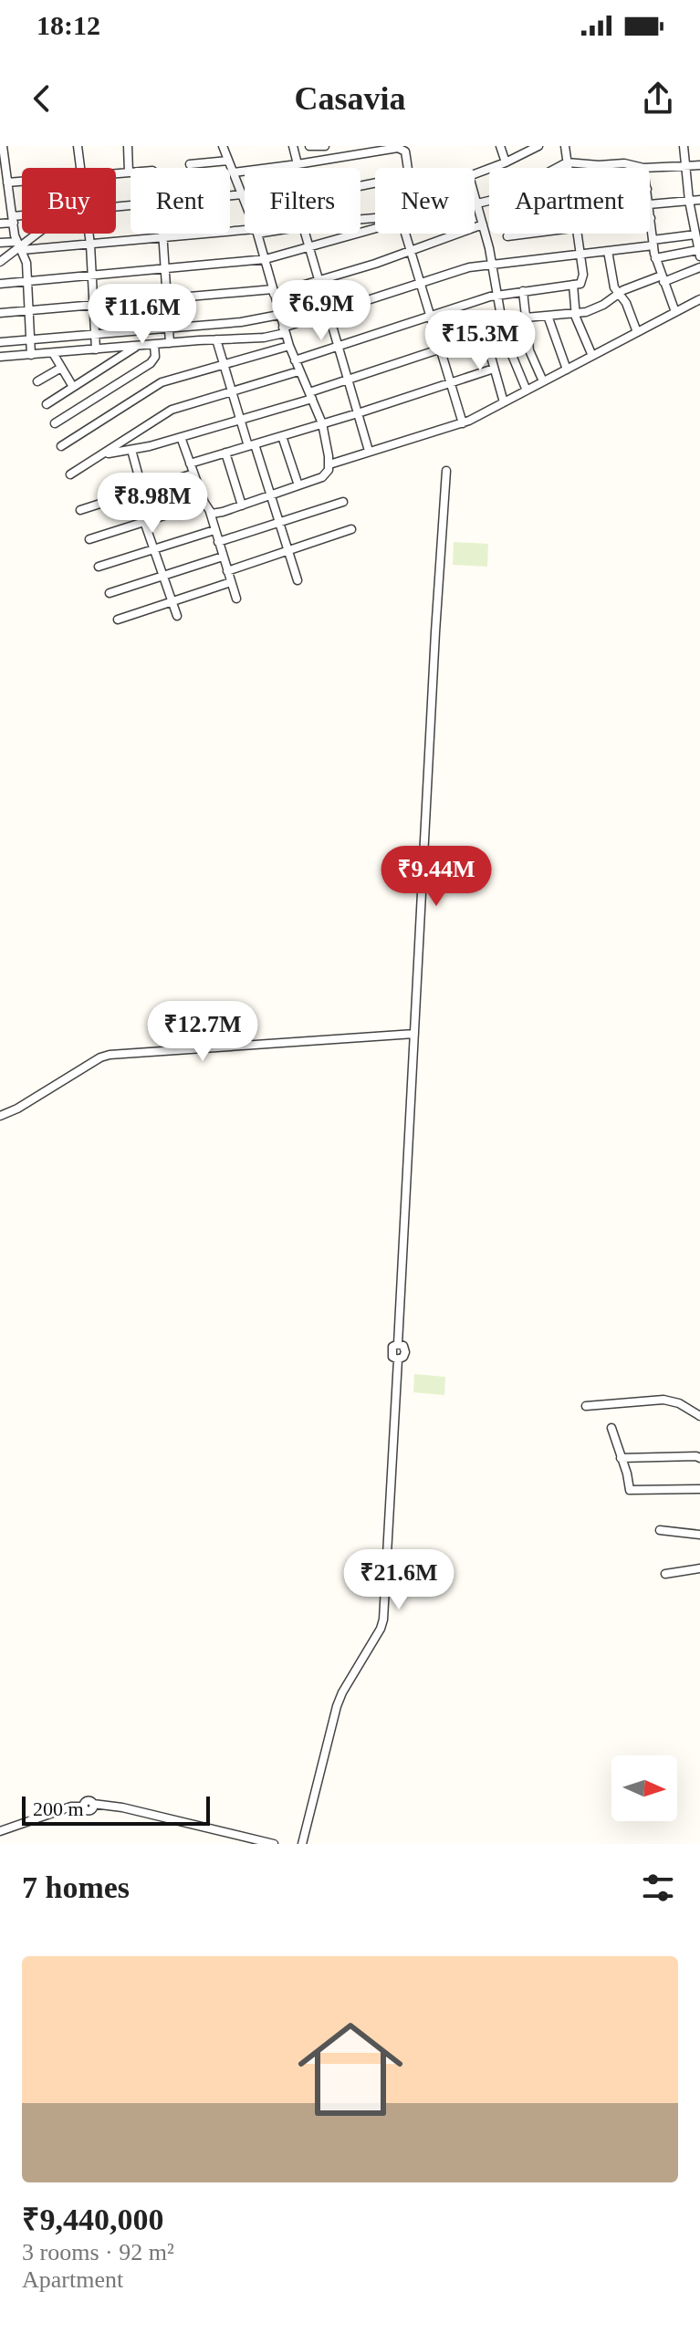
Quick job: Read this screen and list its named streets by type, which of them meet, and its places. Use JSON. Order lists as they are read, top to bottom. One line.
{"scale_bar":"200 m","north":"right","page":{"status":"18:12","header":"Casavia","chip":["Buy","Rent","Filters","New","Apartment"],"price":["₹6.9M","₹11.6M","₹15.3M","₹8.98M","₹9.44M","₹12.7M","₹21.6M"],"scale":"200 m","heading":"7 homes","list":[{"name":"₹9,440,000","note":"3 rooms · 92 m² · Apartment"}]}}
